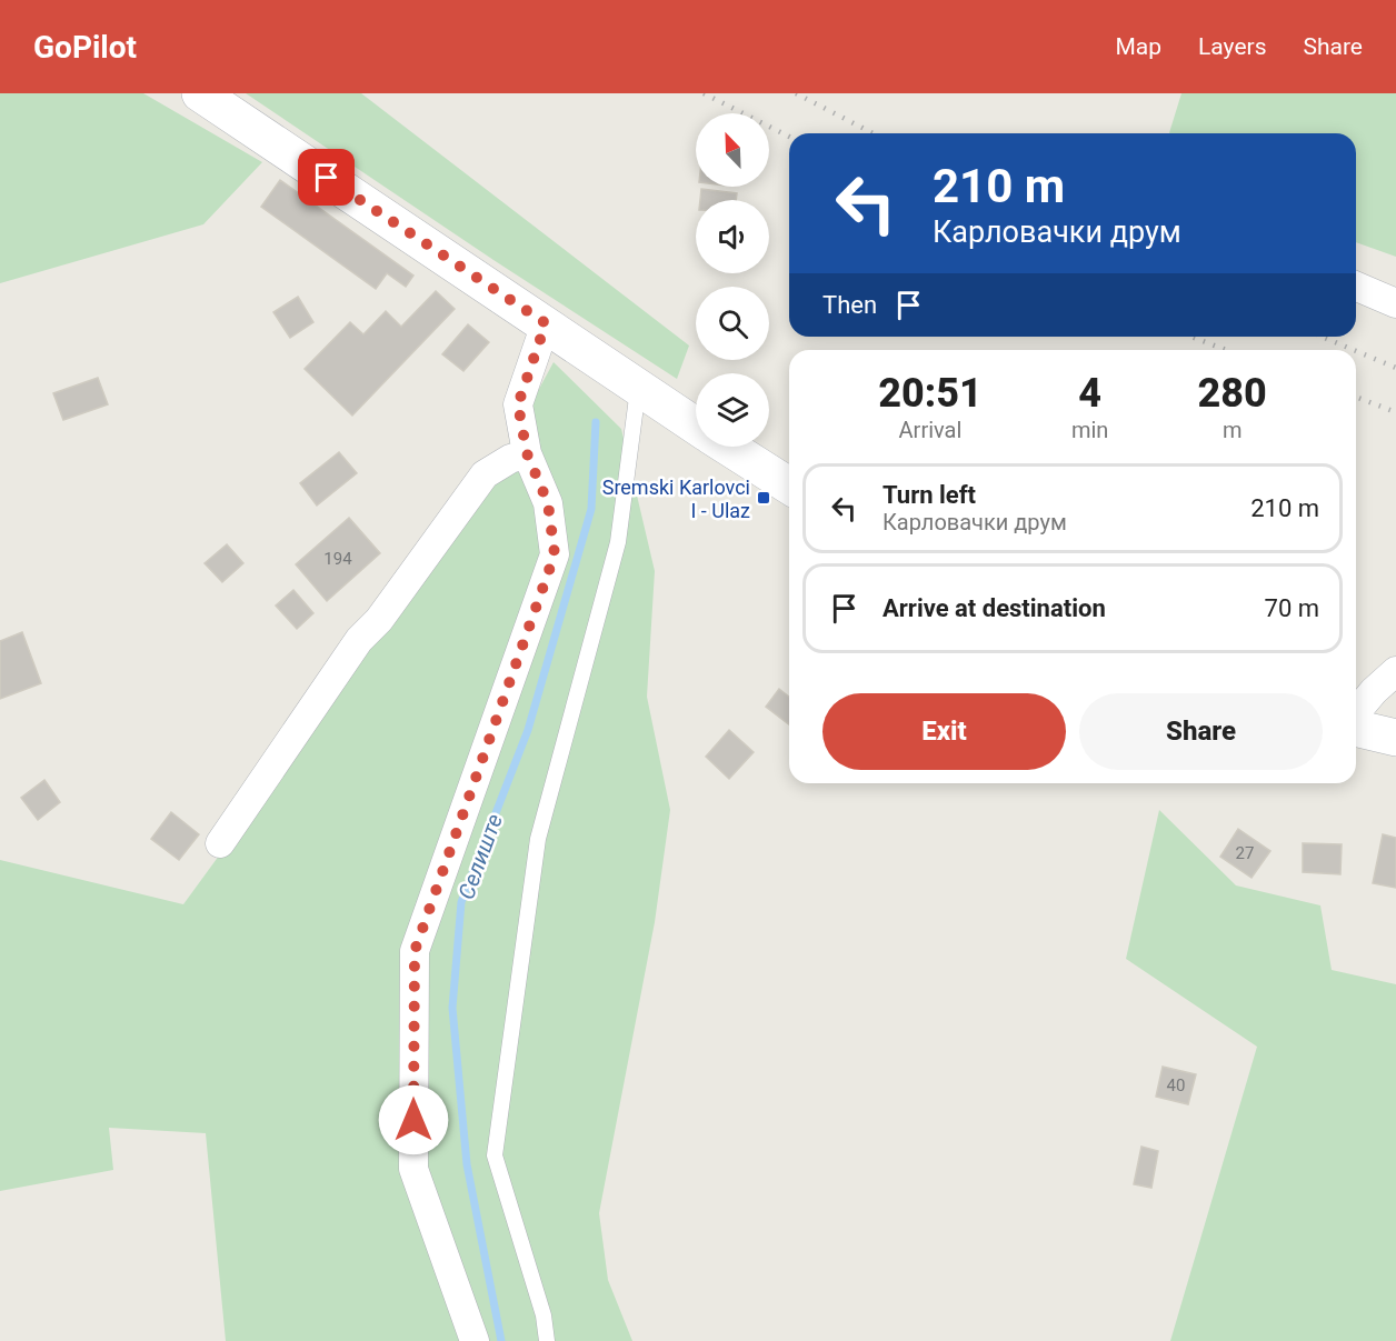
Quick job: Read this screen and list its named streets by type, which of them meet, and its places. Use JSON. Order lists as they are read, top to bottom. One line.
{"water":["Селиште"],"places":{"transit":["Sremski Karlovci I - Ulaz"]},"house_numbers":["194","27","40"],"north":"top left","page":{"header":"GoPilot","nav":["Map","Layers","Share"],"turn":["210 m","Карловачки друм"],"then":"Then","eta":["20:51","Arrival","4","min","280","m"],"list":[{"name":"Turn left","note":"Карловачки друм","value":"210 m"},{"name":"Arrive at destination","value":"70 m"}],"buttons":["Exit","Share"]}}
